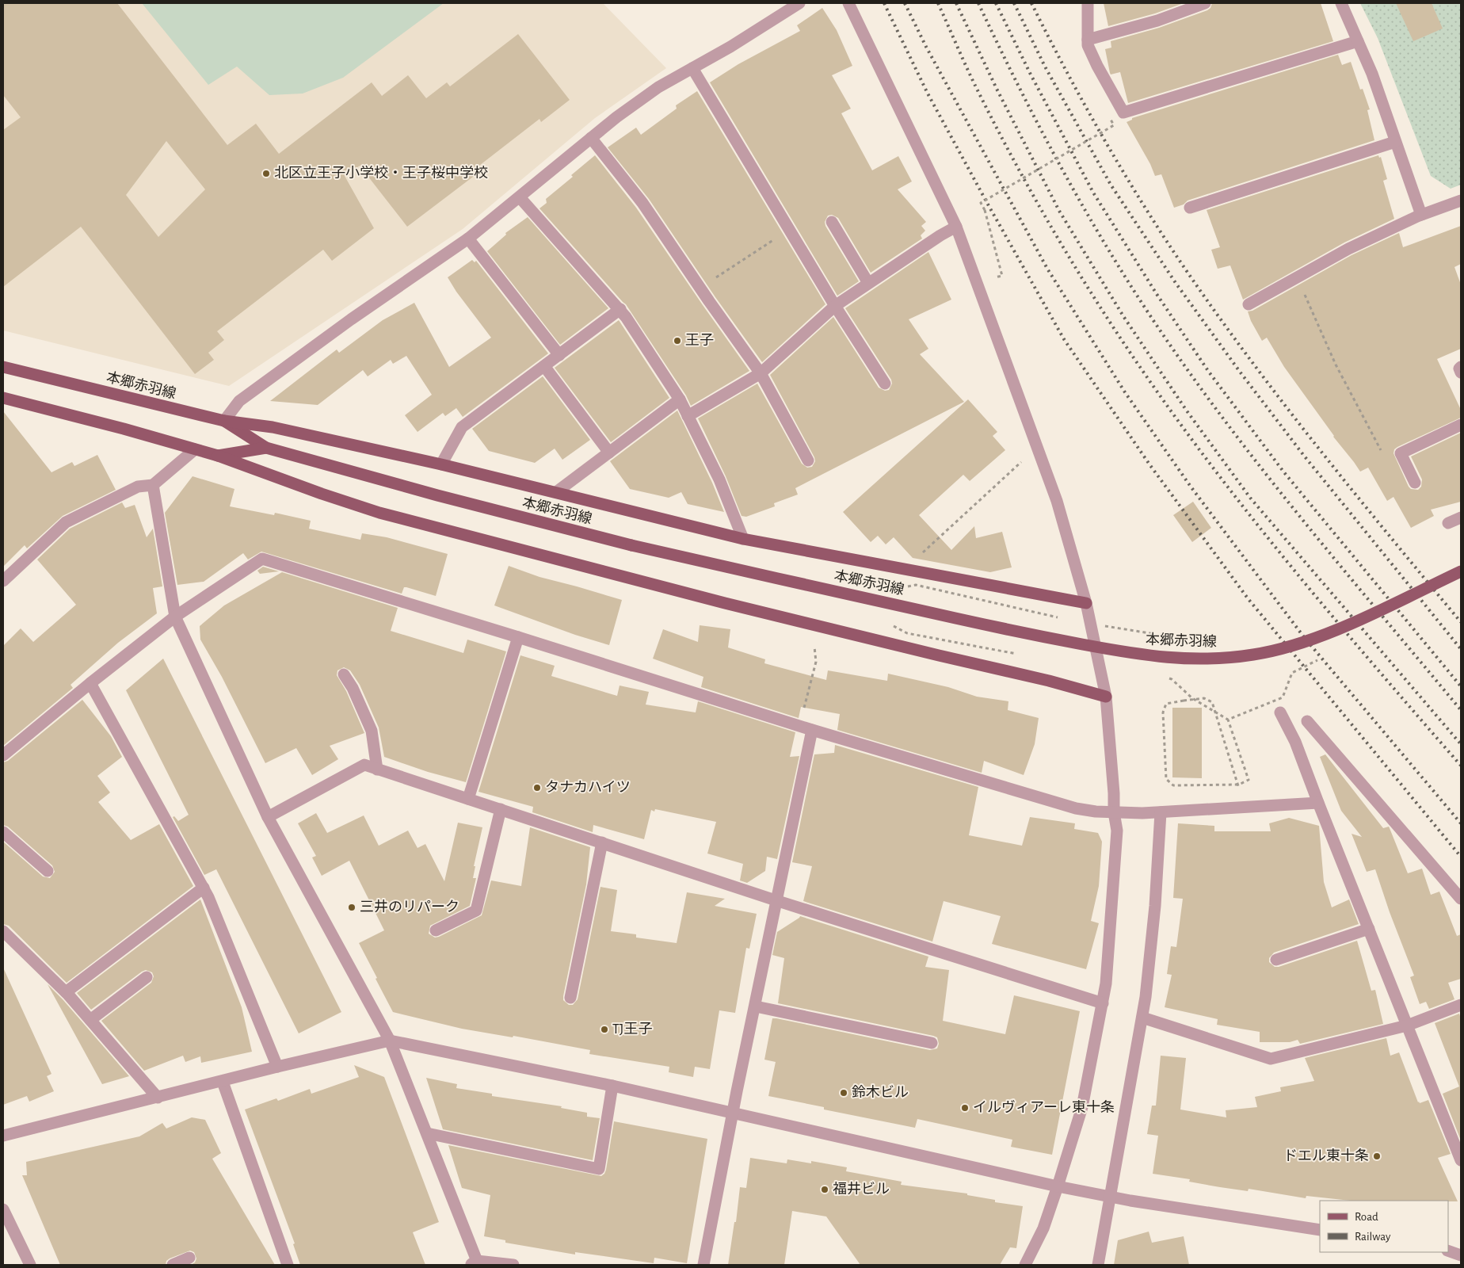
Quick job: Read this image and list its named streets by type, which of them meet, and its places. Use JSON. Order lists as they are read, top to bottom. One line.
{"streets":{"main road":["本郷赤羽線"]},"places":["北区立王子小学校・王子桜中学校","王子","タナカハイツ","三井のリパーク","TJ王子","鈴木ビル","イルヴィアーレ東十条","ドエル東十条","福井ビル"],"legend":["Road","Railway"]}
